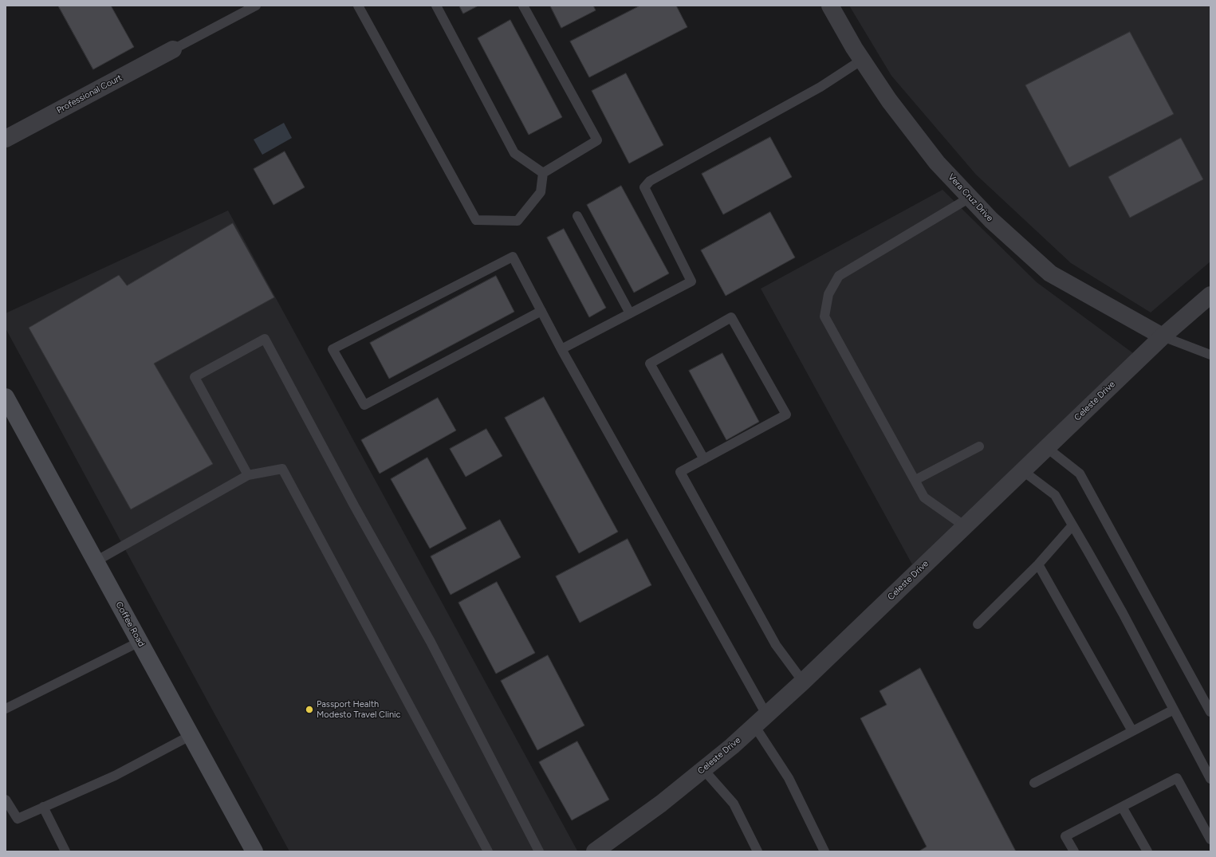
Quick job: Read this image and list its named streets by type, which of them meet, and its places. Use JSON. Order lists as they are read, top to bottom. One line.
{"streets":{"main road":["Coffee Road"],"street":["Professional Court","Vera Cruz Drive","Celeste Drive"]},"crossings":[["Vera Cruz Drive","Celeste Drive"]],"places":["Passport Health Modesto Travel Clinic"]}
